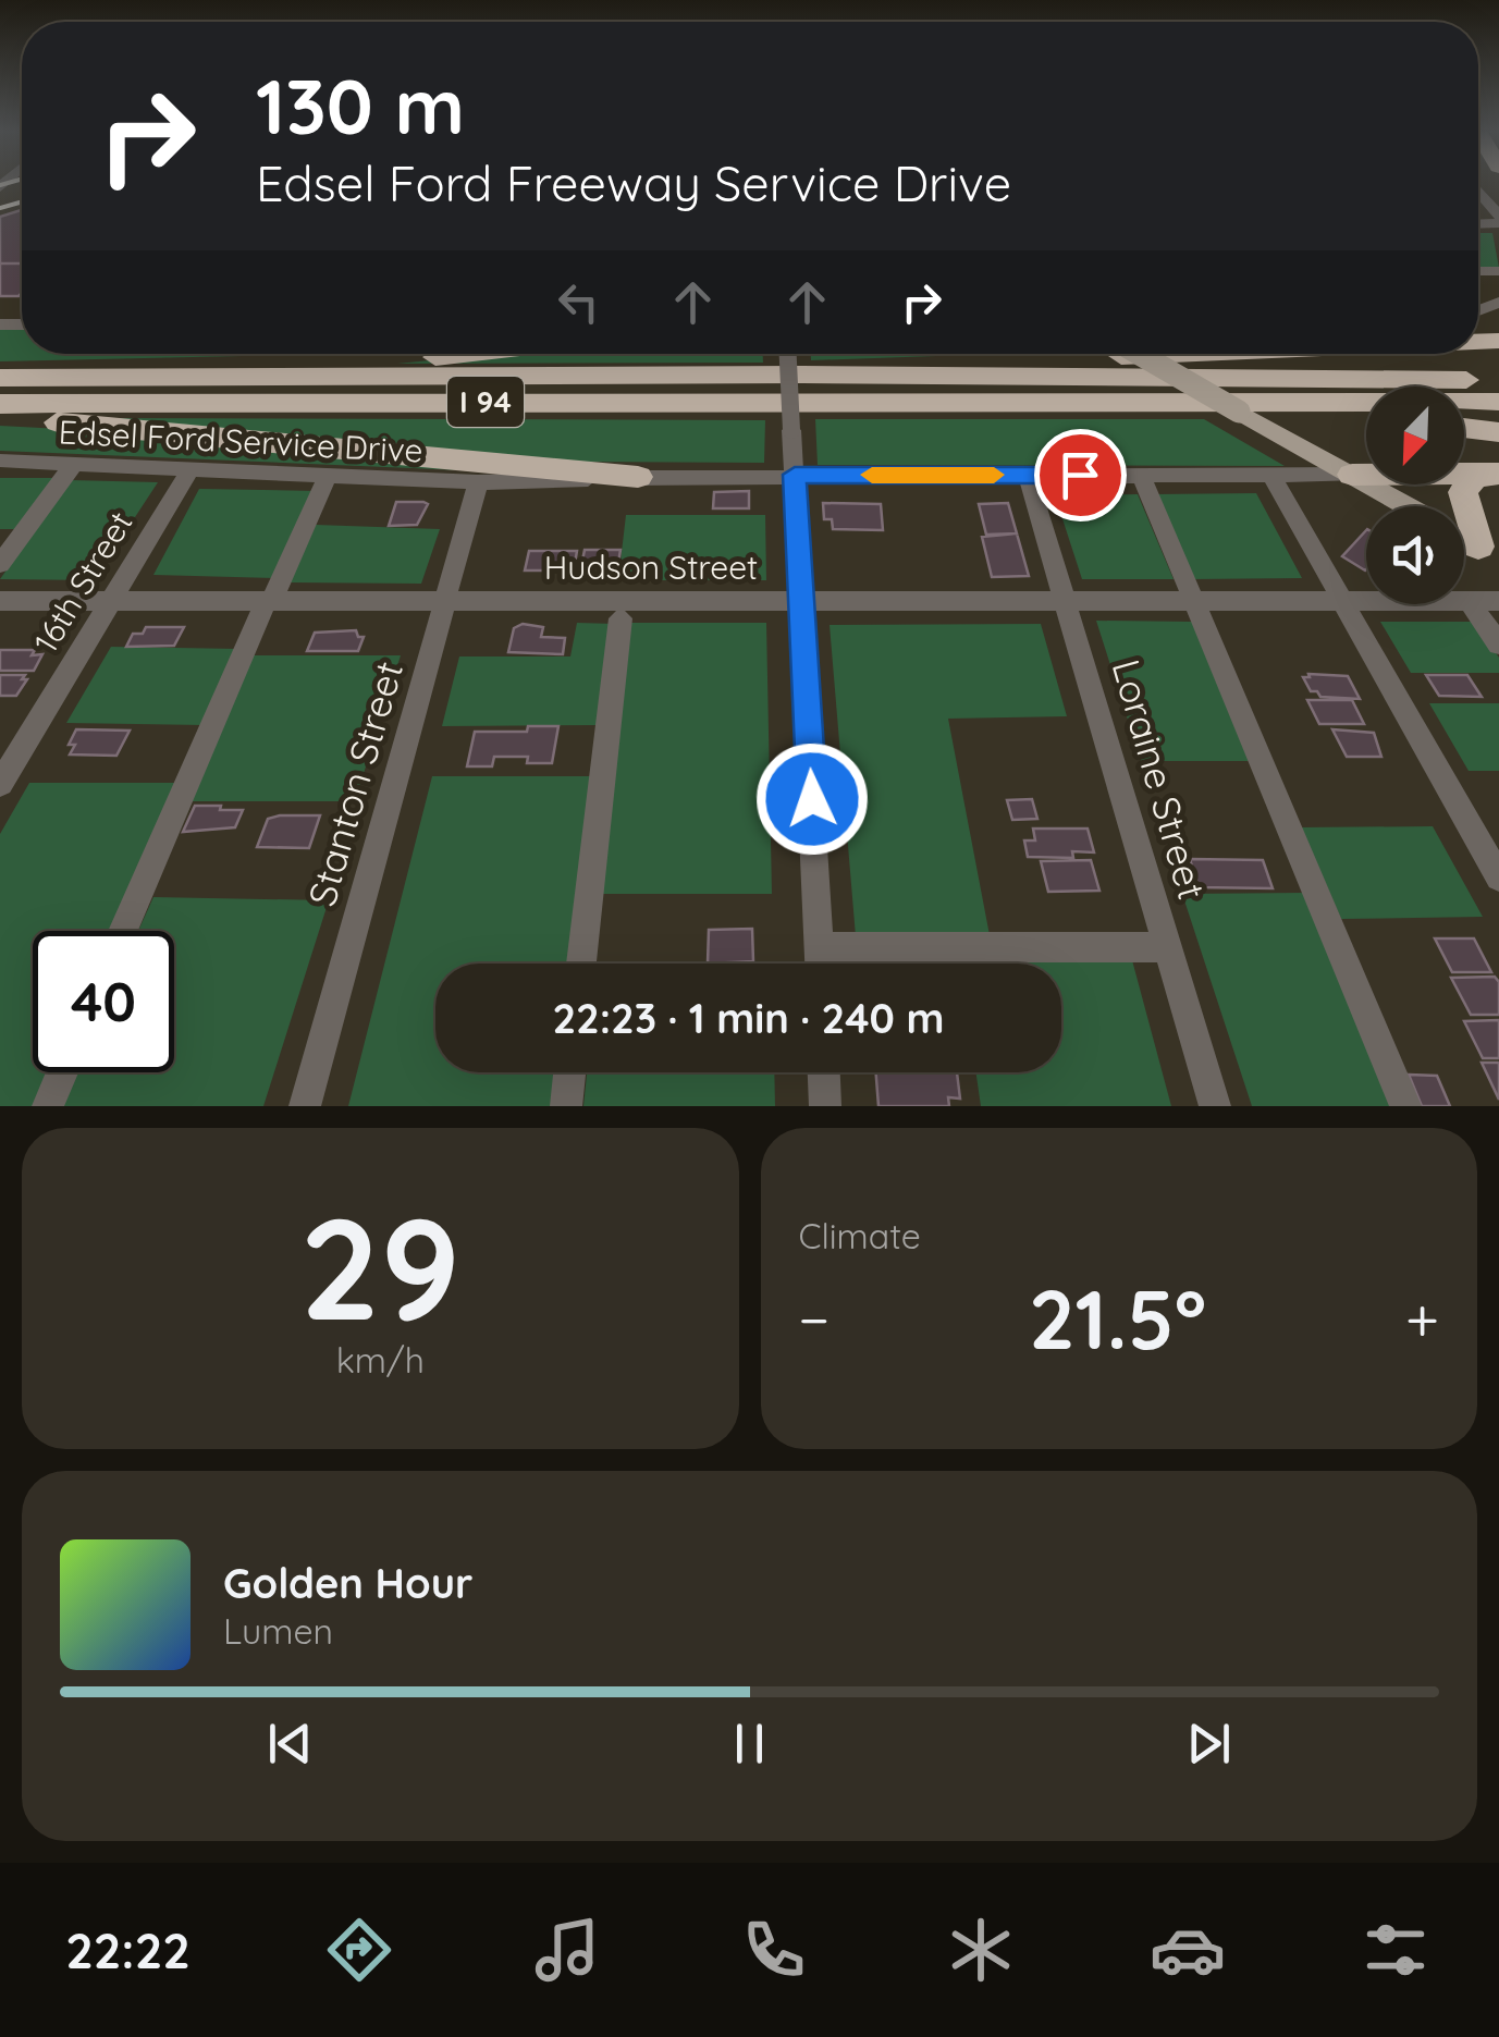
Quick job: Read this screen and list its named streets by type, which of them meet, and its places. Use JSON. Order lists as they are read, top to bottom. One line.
{"streets":{"highway":["I 94"],"street":["Edsel Ford Service Drive","Hudson Street","16th Street","Loraine Street","Stanton Street"]},"crossings":[["Edsel Ford Service Drive","16th Street"],["Edsel Ford Service Drive","Loraine Street"],["Edsel Ford Service Drive","Stanton Street"],["Hudson Street","16th Street"],["Hudson Street","Loraine Street"],["Hudson Street","Stanton Street"]],"north":"bottom left","page":{"turn":["130 m","Edsel Ford Freeway Service Drive"],"limit":"40","trip":"22:23 · 1 min · 240 m","tile":[["29","km/h"],"Climate"],"heat":["−","21.5°","+"],"song":["Golden Hour","Lumen"],"tabs":"22:22"}}
